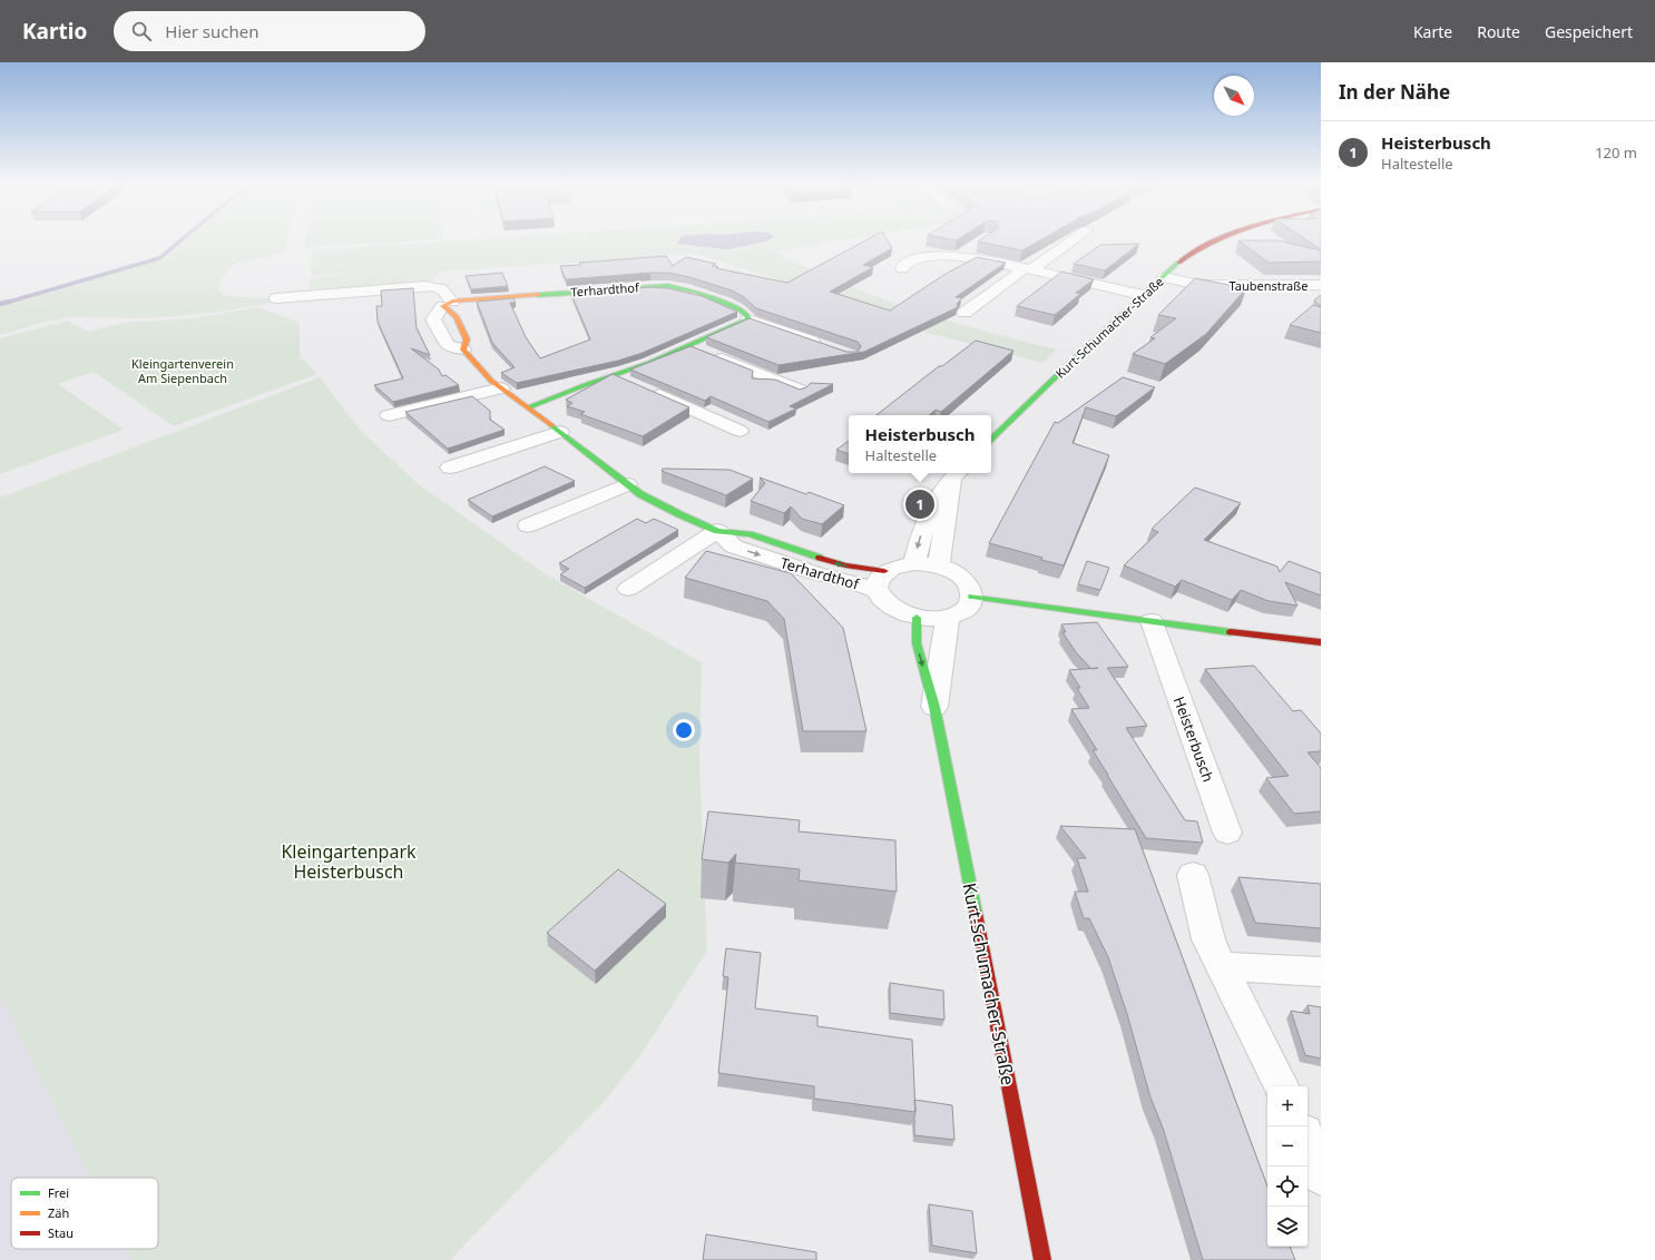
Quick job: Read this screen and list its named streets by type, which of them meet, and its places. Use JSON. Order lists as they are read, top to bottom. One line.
{"streets":{"street":["Taubenstraße","Terhardthof","Kurt-Schumacher-Straße","Heisterbusch"]},"crossings":[["Taubenstraße","Kurt-Schumacher-Straße"],["Terhardthof","Kurt-Schumacher-Straße"]],"parks":["Kleingartenverein Am Siepenbach","Kleingartenpark Heisterbusch"],"legend":["Frei","Zäh","Stau"],"north":"bottom right","page":{"header":"Kartio","search":"Hier suchen","nav":["Karte","Route","Gespeichert"],"heading":"In der Nähe","list":[{"mark":"1","name":"Heisterbusch","note":"Haltestelle","value":"120 m"}],"popup":["Heisterbusch","Haltestelle"],"pins":"1","map_buttons":["+","−"]}}
